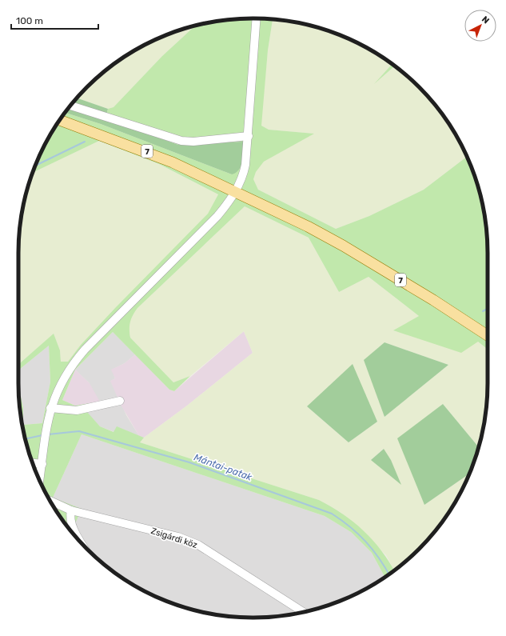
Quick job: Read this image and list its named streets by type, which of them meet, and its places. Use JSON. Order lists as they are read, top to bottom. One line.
{"streets":{"main road":["7"],"street":["Zsigárdi köz"]},"water":["Mántai-patak"],"scale_bar":"100 m","north":"top right"}
